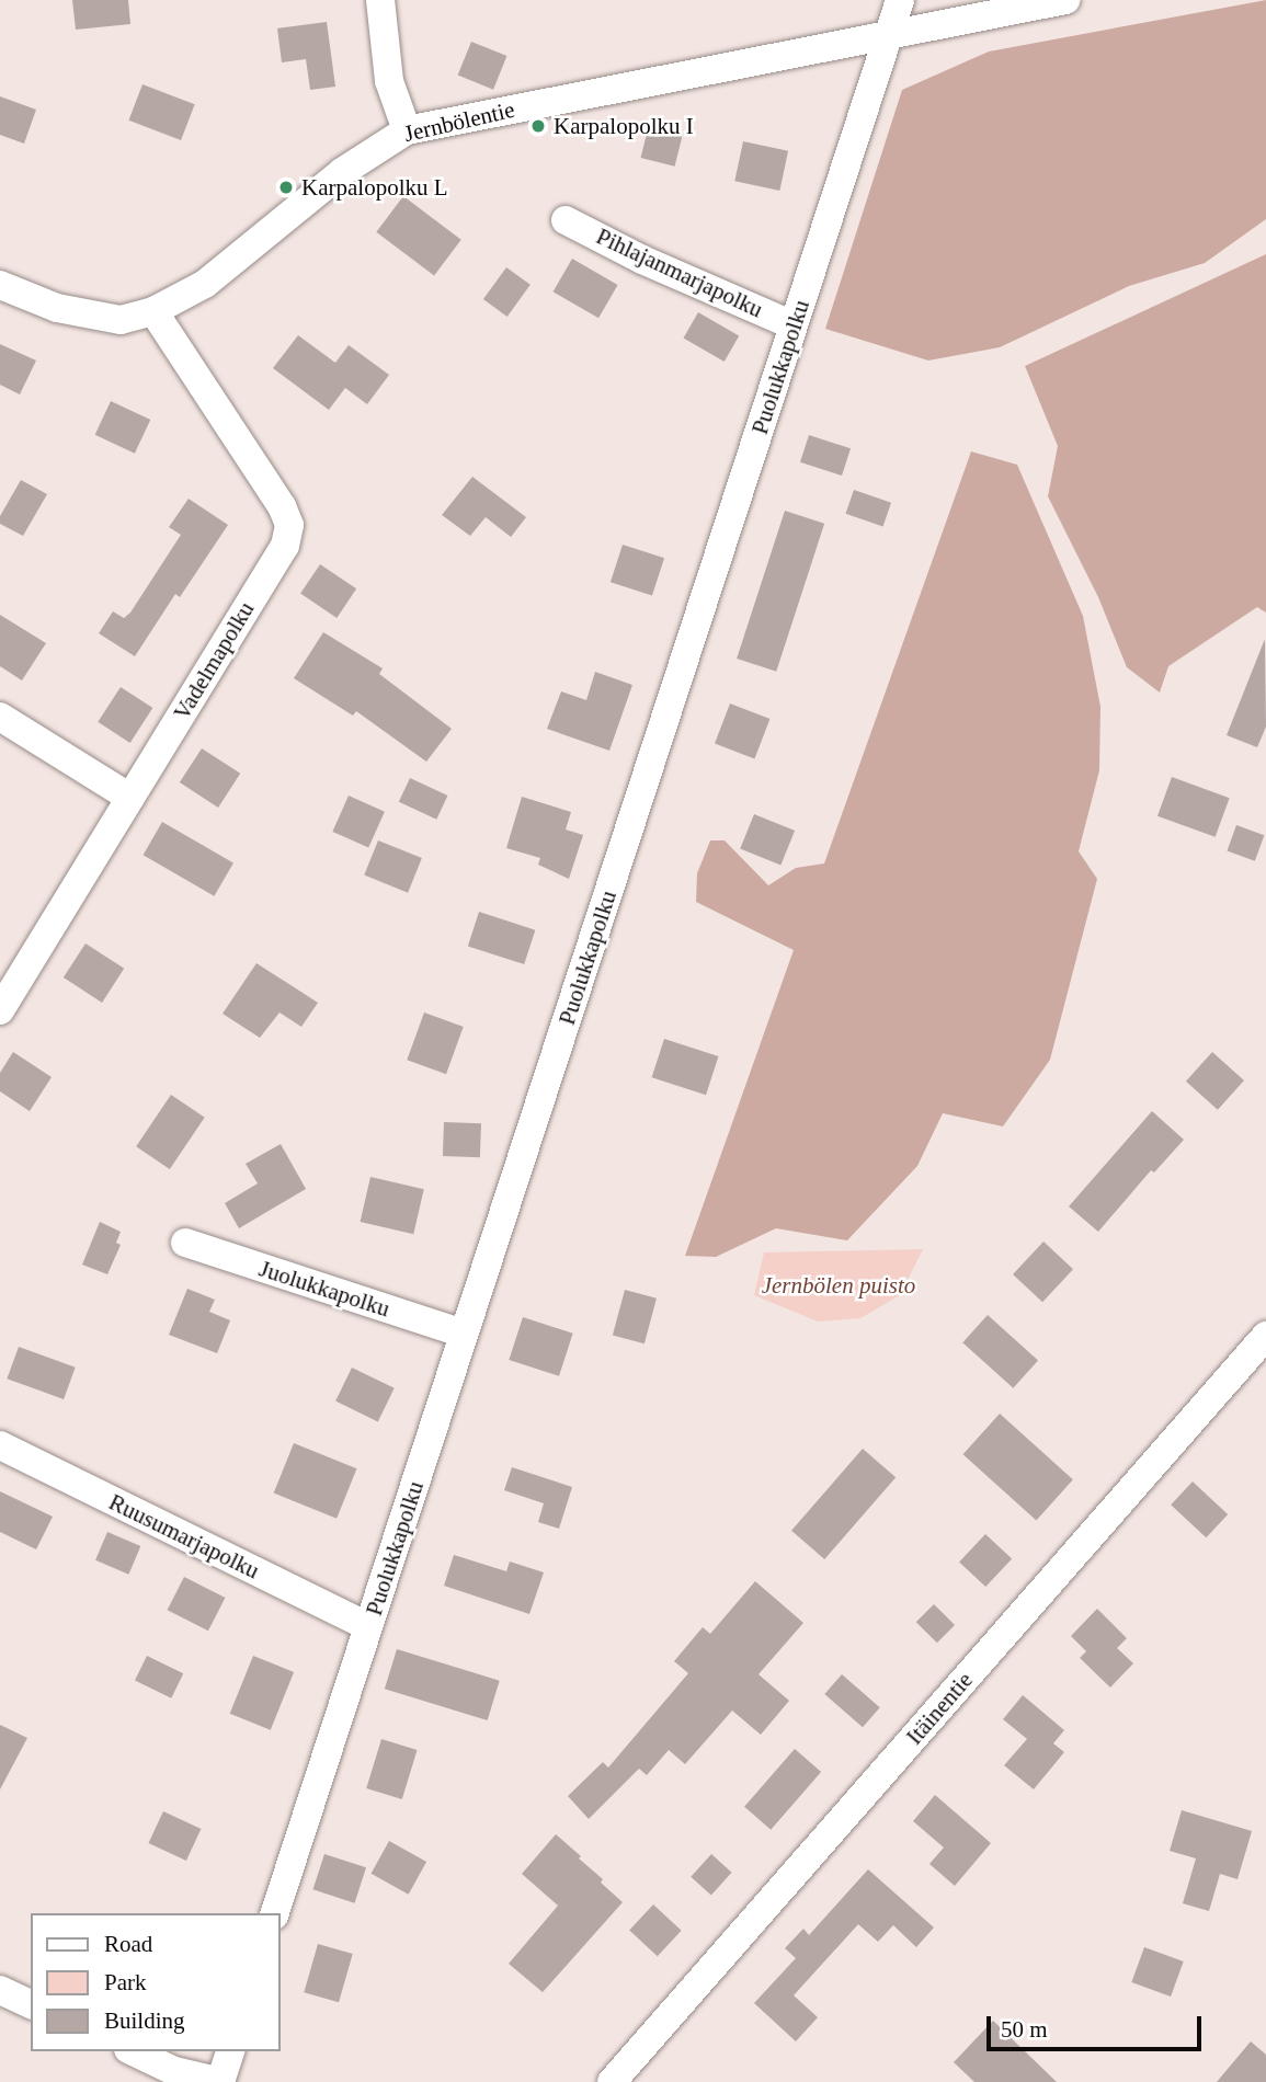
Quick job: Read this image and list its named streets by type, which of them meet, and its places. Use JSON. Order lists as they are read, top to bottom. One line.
{"streets":{"street":["Jernbölentie","Pihlajanmarjapolku","Puolukkapolku","Vadelmapolku","Juolukkapolku","Ruusumarjapolku","Itäinentie"]},"crossings":[["Jernbölentie","Puolukkapolku"],["Jernbölentie","Vadelmapolku"],["Pihlajanmarjapolku","Puolukkapolku"],["Puolukkapolku","Juolukkapolku"],["Puolukkapolku","Ruusumarjapolku"]],"parks":["Jernbölen puisto"],"places":["Karpalopolku I","Karpalopolku L"],"legend":["Road","Park","Building"],"scale_bar":"50 m"}
